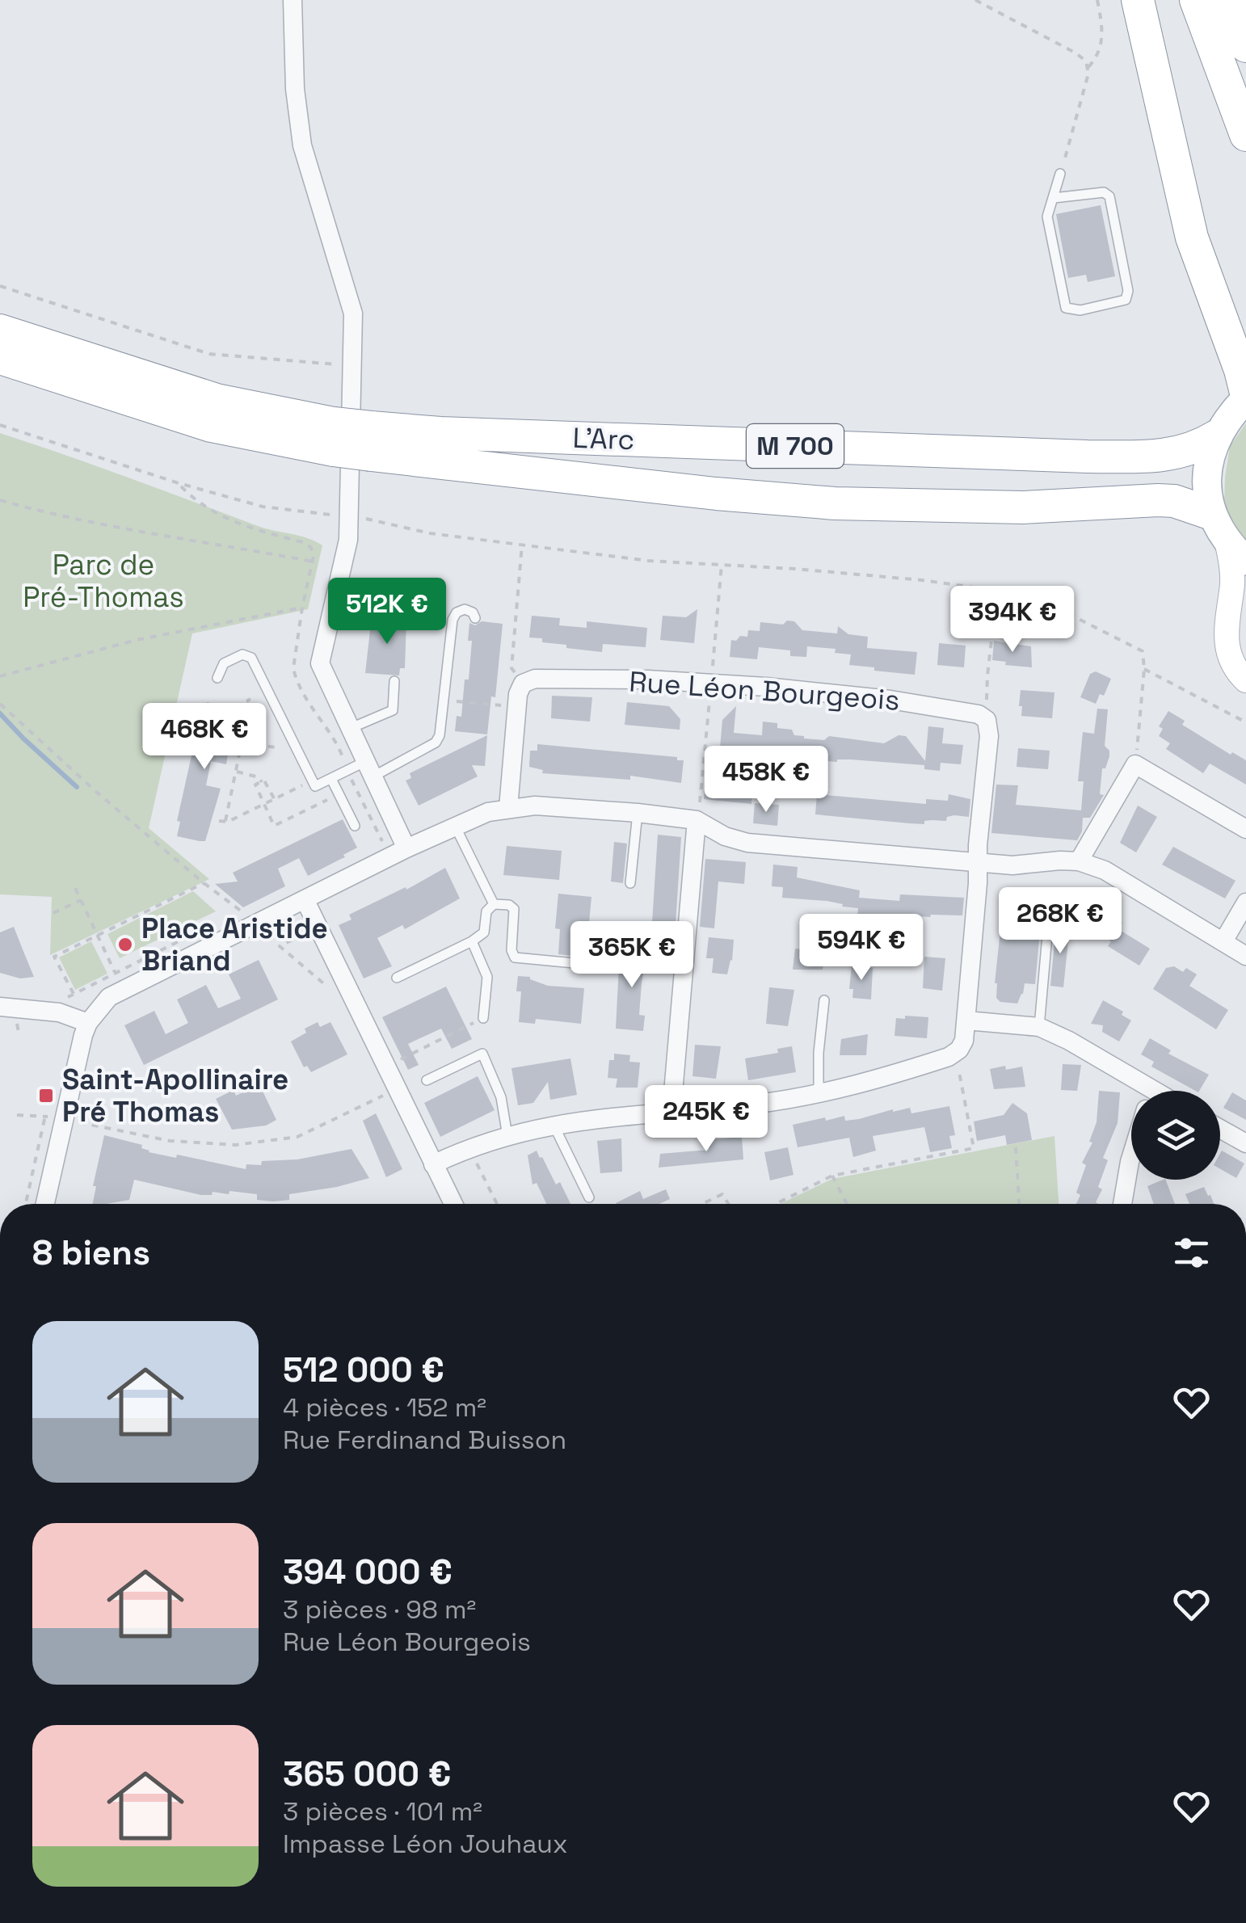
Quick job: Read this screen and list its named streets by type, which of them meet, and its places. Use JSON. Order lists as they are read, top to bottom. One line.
{"streets":{"highway":["L'Arc","M 700"],"street":["Rue Léon Bourgeois"]},"parks":["Parc de Pré-Thomas"],"places":{"other":["Place Aristide Briand"],"transit":["Saint-Apollinaire Pré Thomas"]},"page":{"price":["512K €","394K €","468K €","458K €","268K €","594K €","365K €","245K €"],"heading":"8 biens","list":[{"name":"512 000 €","note":"4 pièces · 152 m² · Rue Ferdinand Buisson"},{"name":"394 000 €","note":"3 pièces · 98 m² · Rue Léon Bourgeois"},{"name":"365 000 €","note":"3 pièces · 101 m² · Impasse Léon Jouhaux"}]}}
